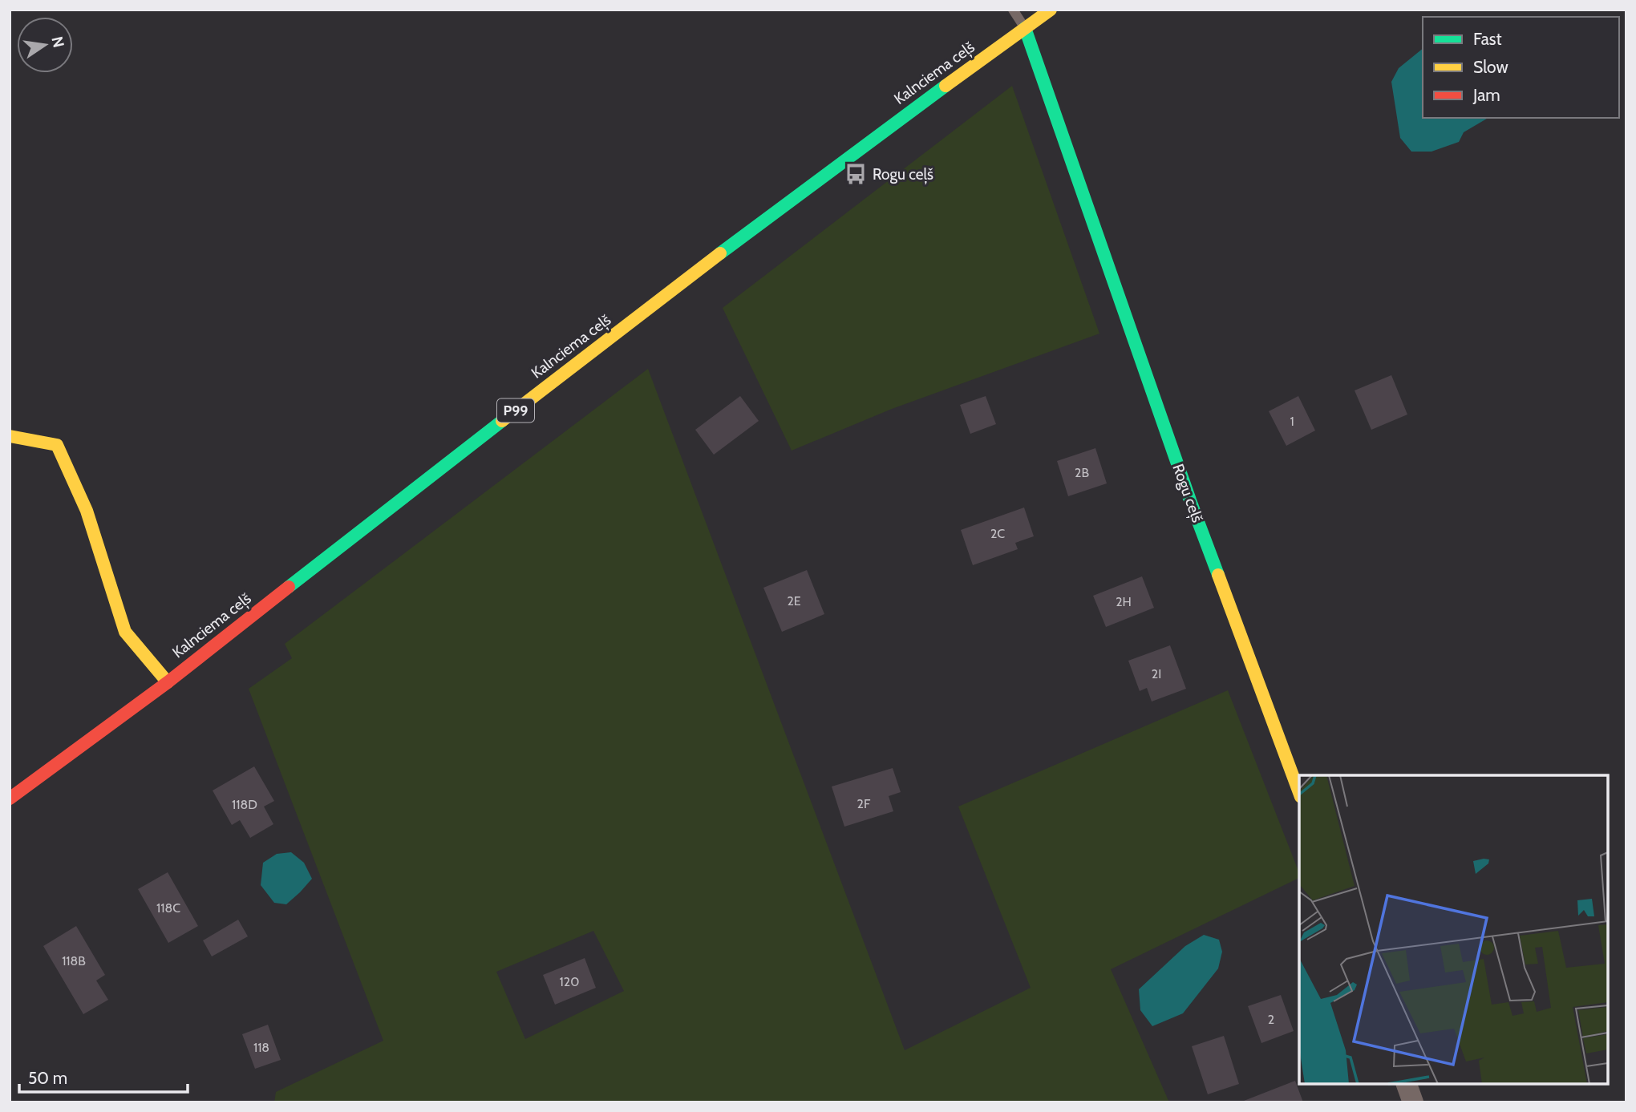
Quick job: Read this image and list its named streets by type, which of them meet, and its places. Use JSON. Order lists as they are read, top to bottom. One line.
{"streets":{"main road":["Kalnciema ceļš","P99","Rogu ceļš"]},"crossings":[["Kalnciema ceļš","Rogu ceļš"]],"places":{"bus stop":["Rogu ceļš"]},"house_numbers":["1","2B","2C","2E","2H","2I","2F","118D","118C","118B","120","2","118"],"legend":["Fast","Slow","Jam"],"scale_bar":"50 m","north":"right"}
